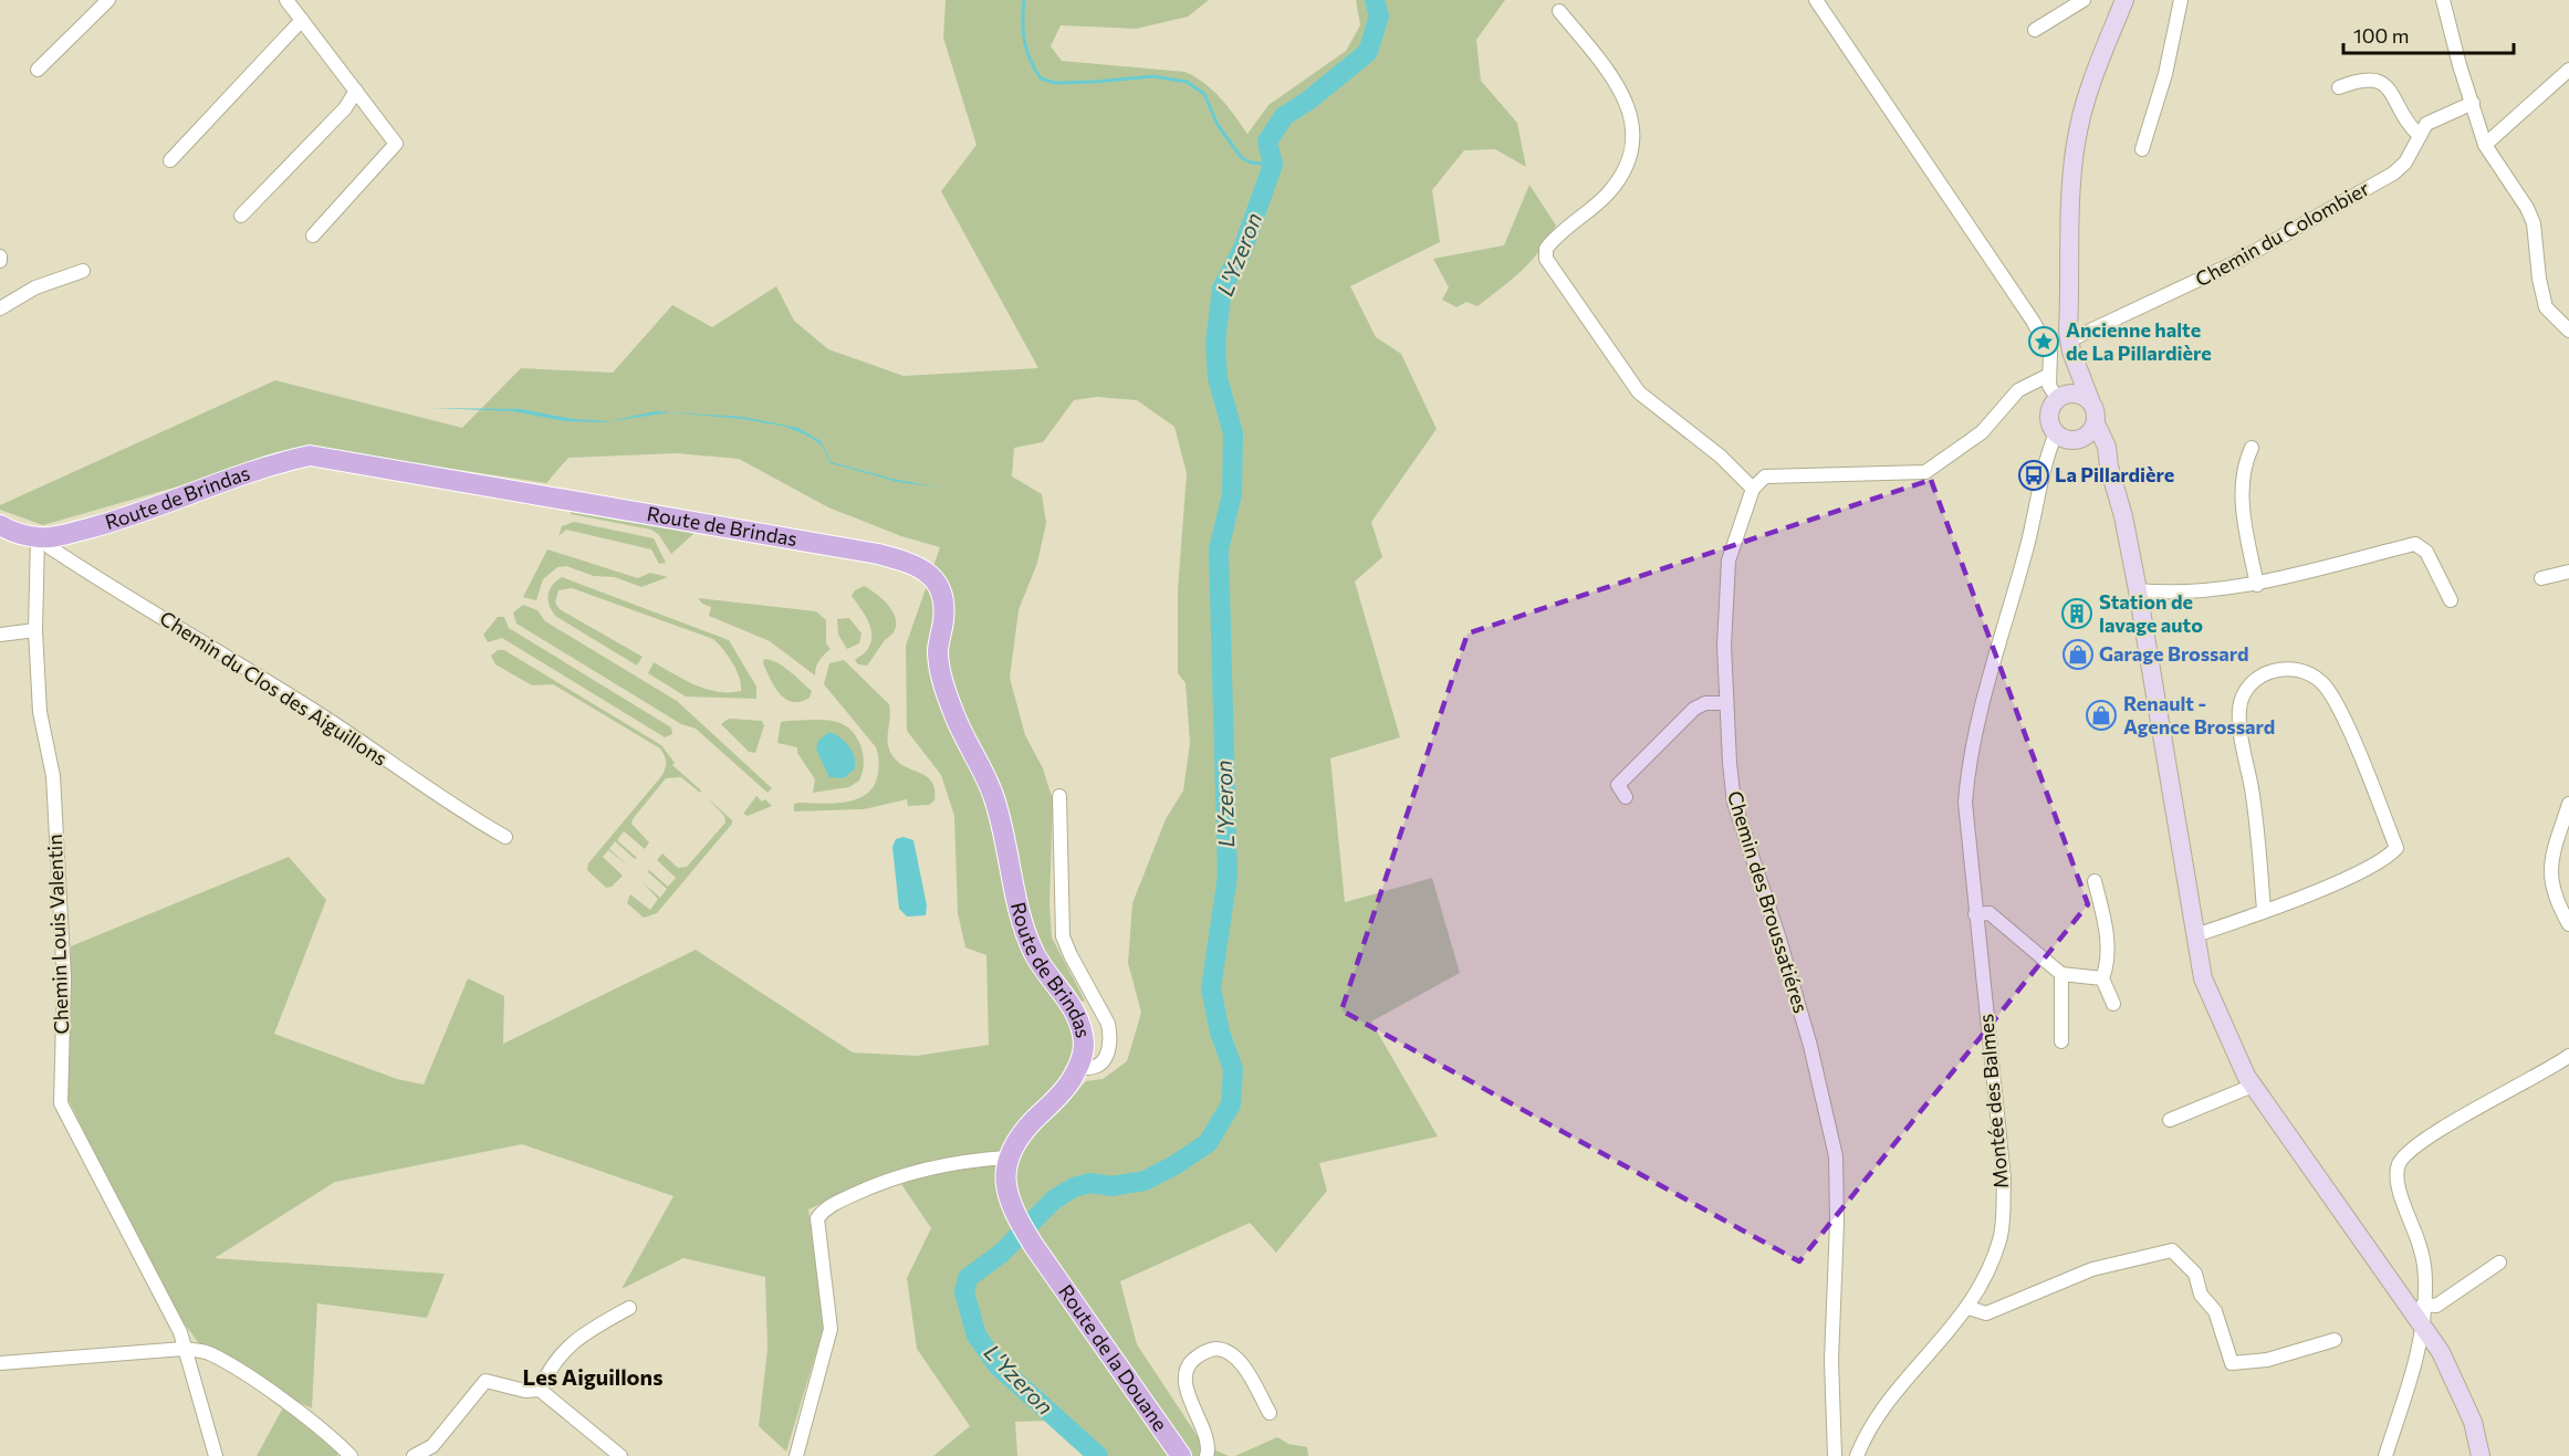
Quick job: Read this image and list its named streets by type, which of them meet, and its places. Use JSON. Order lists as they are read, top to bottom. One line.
{"streets":{"main road":["Route de Brindas","Route de la Douane"],"street":["Chemin du Colombier","Chemin du Clos des Aiguillons","Chemin des Broussatiéres","Chemin Louis Valentin","Montée des Balmes"]},"crossings":[["Route de Brindas","Chemin du Clos des Aiguillons"],["Route de Brindas","Chemin Louis Valentin"],["Route de Brindas","Route de la Douane"],["Chemin du Clos des Aiguillons","Chemin Louis Valentin"]],"districts":["Les Aiguillons"],"water":["L'Yzeron"],"places":{"place":["Ancienne halte de La Pillardière"],"bus stop":["La Pillardière"],"building":["Station de lavage auto"],"shop":["Garage Brossard","Renault - Agence Brossard"]},"scale_bar":"100 m"}
